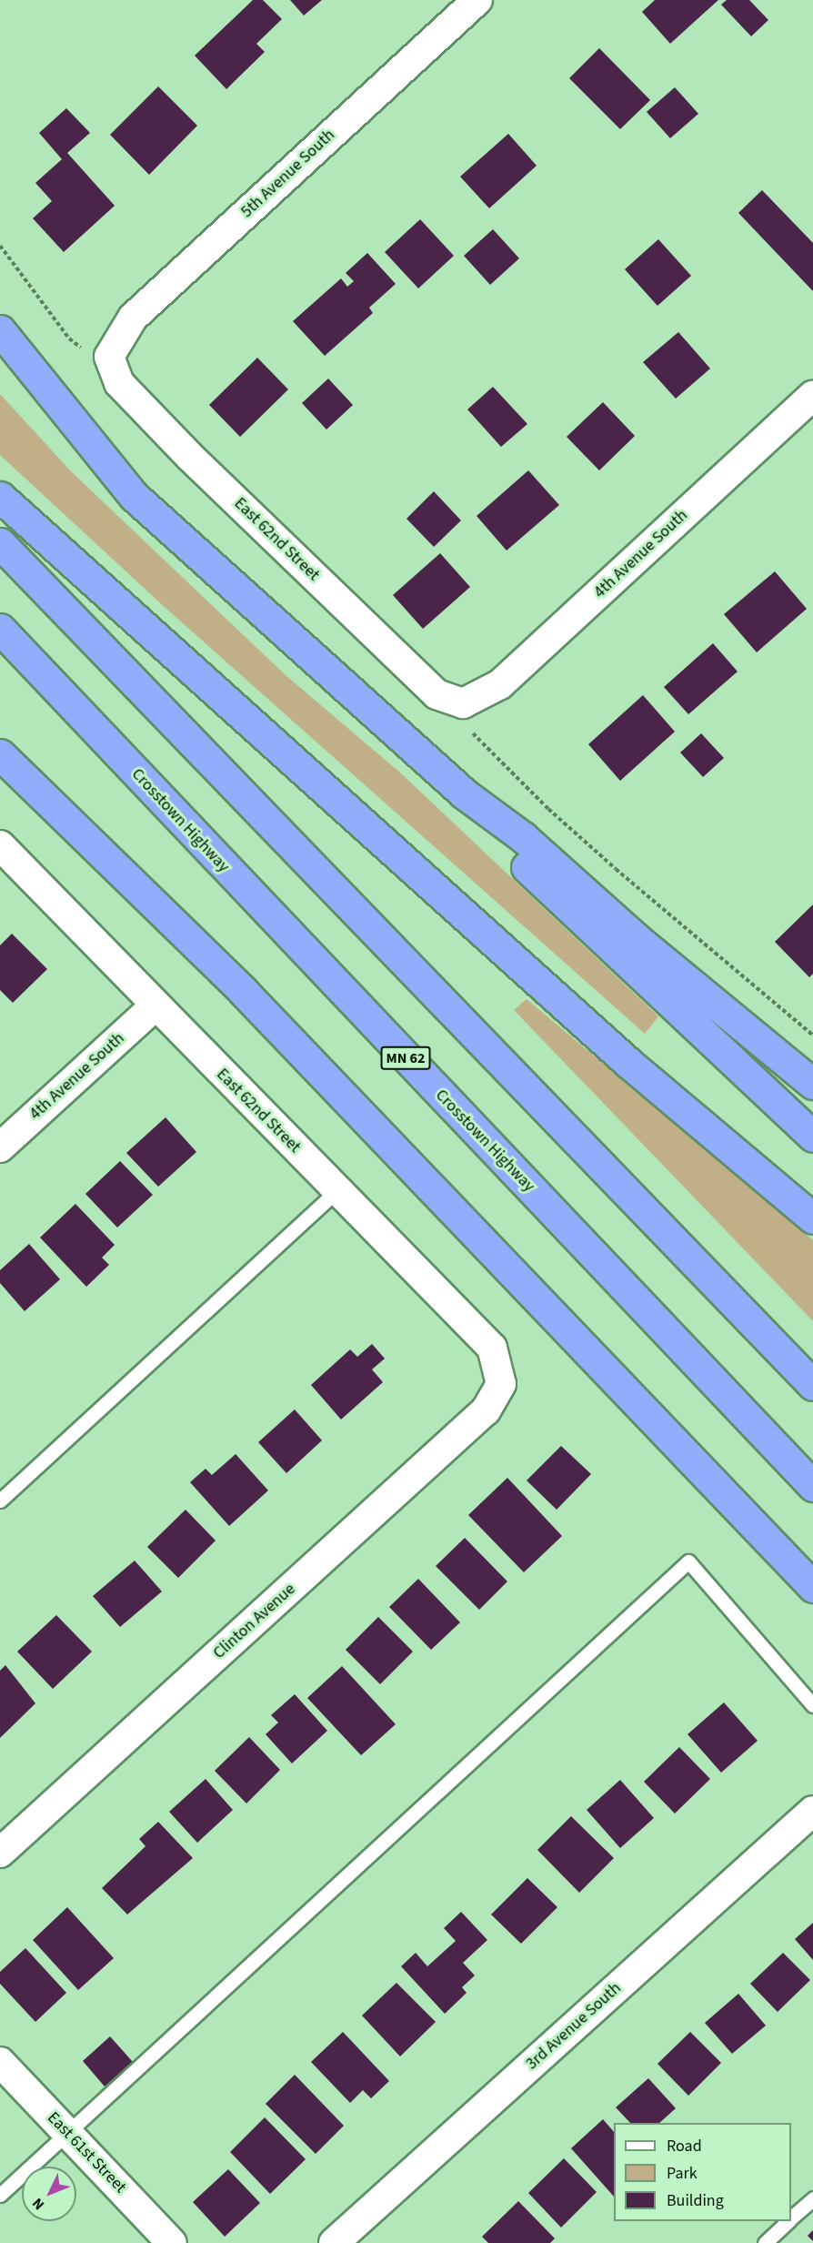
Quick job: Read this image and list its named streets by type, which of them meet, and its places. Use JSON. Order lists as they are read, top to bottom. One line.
{"streets":{"highway":["Crosstown Highway","MN 62"],"street":["5th Avenue South","East 62nd Street","4th Avenue South","Clinton Avenue","3rd Avenue South","East 61st Street"]},"crossings":[["5th Avenue South","East 62nd Street"],["East 62nd Street","4th Avenue South"],["East 62nd Street","Clinton Avenue"]],"legend":["Road","Park","Building"],"north":"bottom left"}
